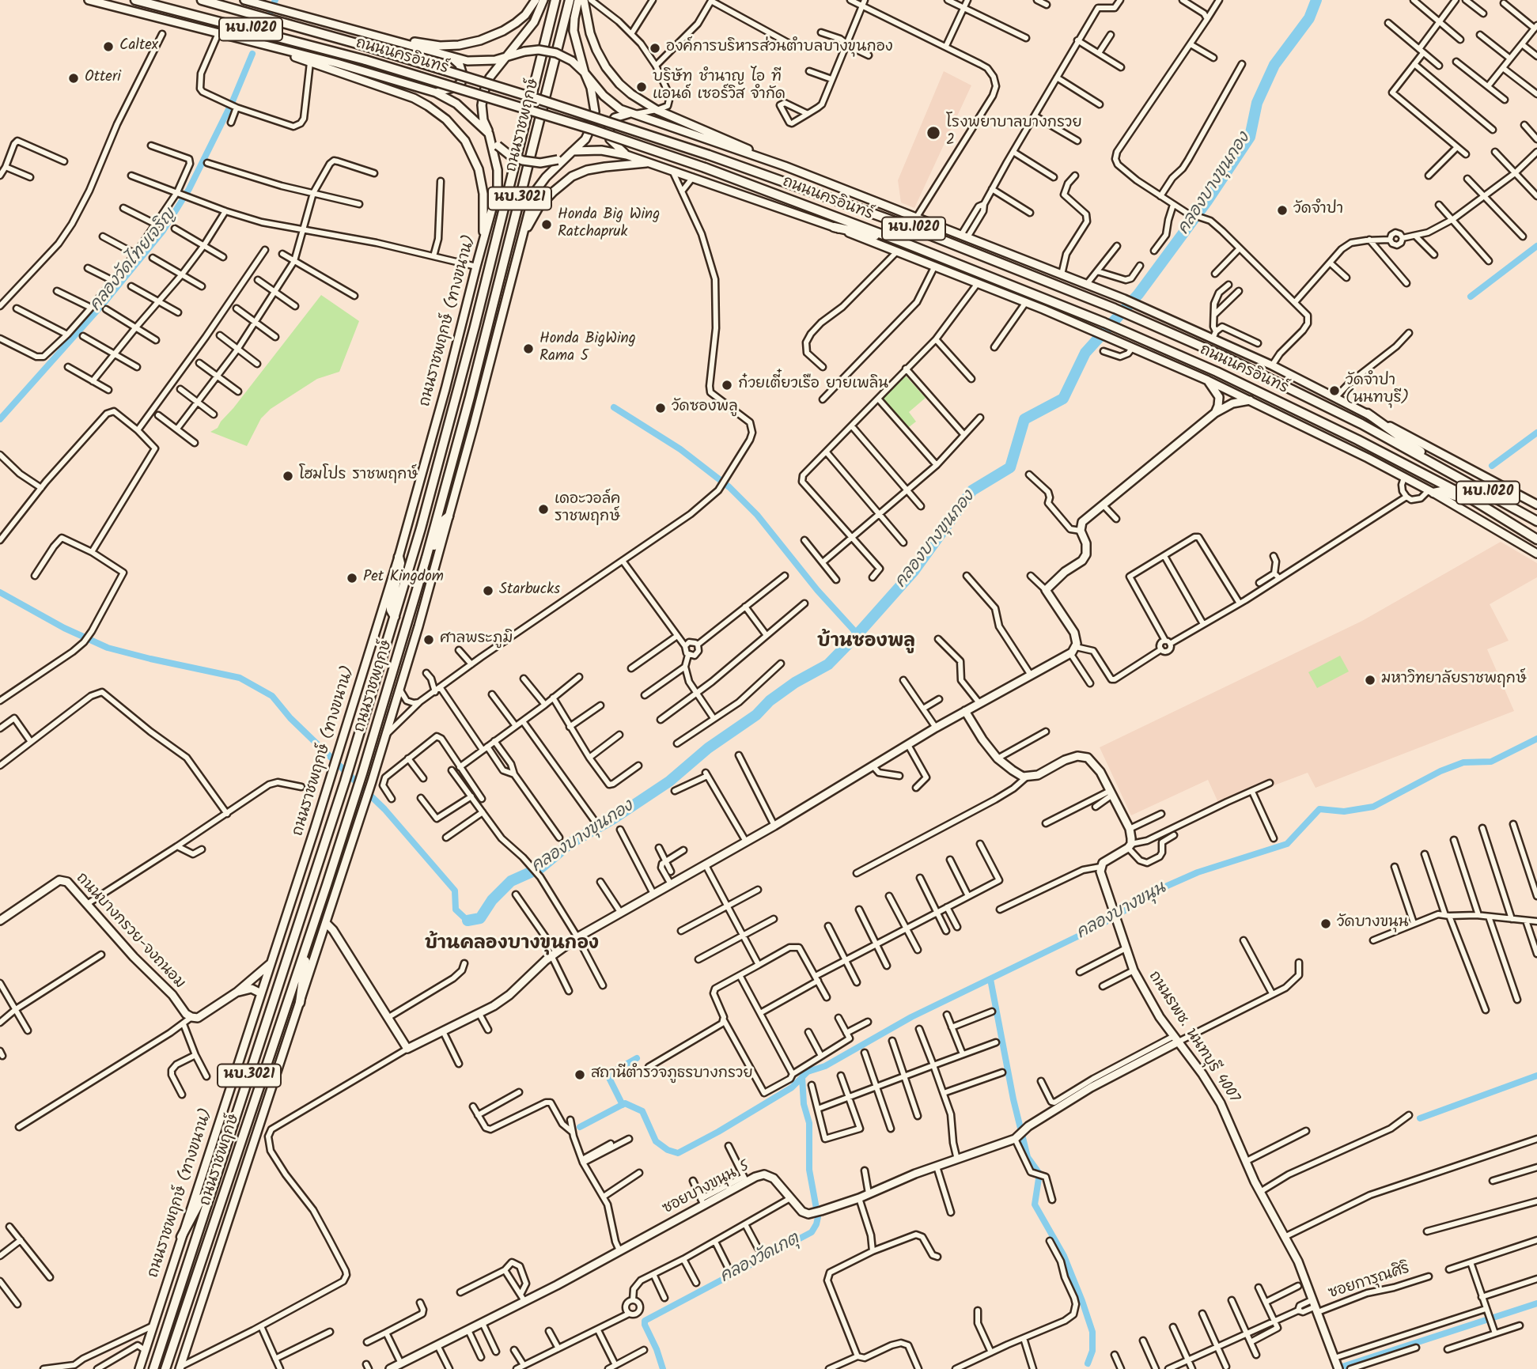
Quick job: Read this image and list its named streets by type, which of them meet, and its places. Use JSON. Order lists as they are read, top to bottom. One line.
{"streets":{"main road":["นบ.1020","ถนนนครอินทร์","ถนนราชพฤกษ์","นบ.3021","ถนนราชพฤกษ์ (ทางขนาน)","ถนนบางกรวย-จงถนอม","ถนนรพช. นนทบุรี 4007","ซอยบางขนุน 5"],"street":["ซอยการุณศิริ"]},"crossings":[["ถนนนครอินทร์","นบ.3021"],["ถนนนครอินทร์","ถนนราชพฤกษ์ (ทางขนาน)"],["นบ.3021","ถนนราชพฤกษ์ (ทางขนาน)"],["ถนนรพช. นนทบุรี 4007","ซอยบางขนุน 5"],["ถนนรพช. นนทบุรี 4007","ซอยการุณศิริ"]],"districts":["บ้านซองพลู","บ้านคลองบางขุนกอง"],"water":["คลองบางขุนกอง","คลองวัดไทยเจริญ","คลองบางขนุน","คลองวัดเกตุ"],"places":["Caltex","องค์การบริหารส่วนตำบลบางขุนกอง","Otteri","บริษัท ชำนาญ ไอ ที แอนด์ เซอร์วิส จำกัด","โรงพยาบาลบางกรวย 2","วัดจําปา","Honda Big Wing Ratchapruk","Honda BigWing Rama 5","ก๋วยเตี๋ยวเรือ ยายเพลิน","วัดจำปา (นนทบุรี)","วัดซองพลู","โฮมโปร ราชพฤกษ์","เดอะวอล์ค ราชพฤกษ์","Pet Kingdom","Starbucks","ศาลพระภูมิ","มหาวิทยาลัยราชพฤกษ์","วัดบางขนุน","สถานีตำรวจภูธรบางกรวย"]}
